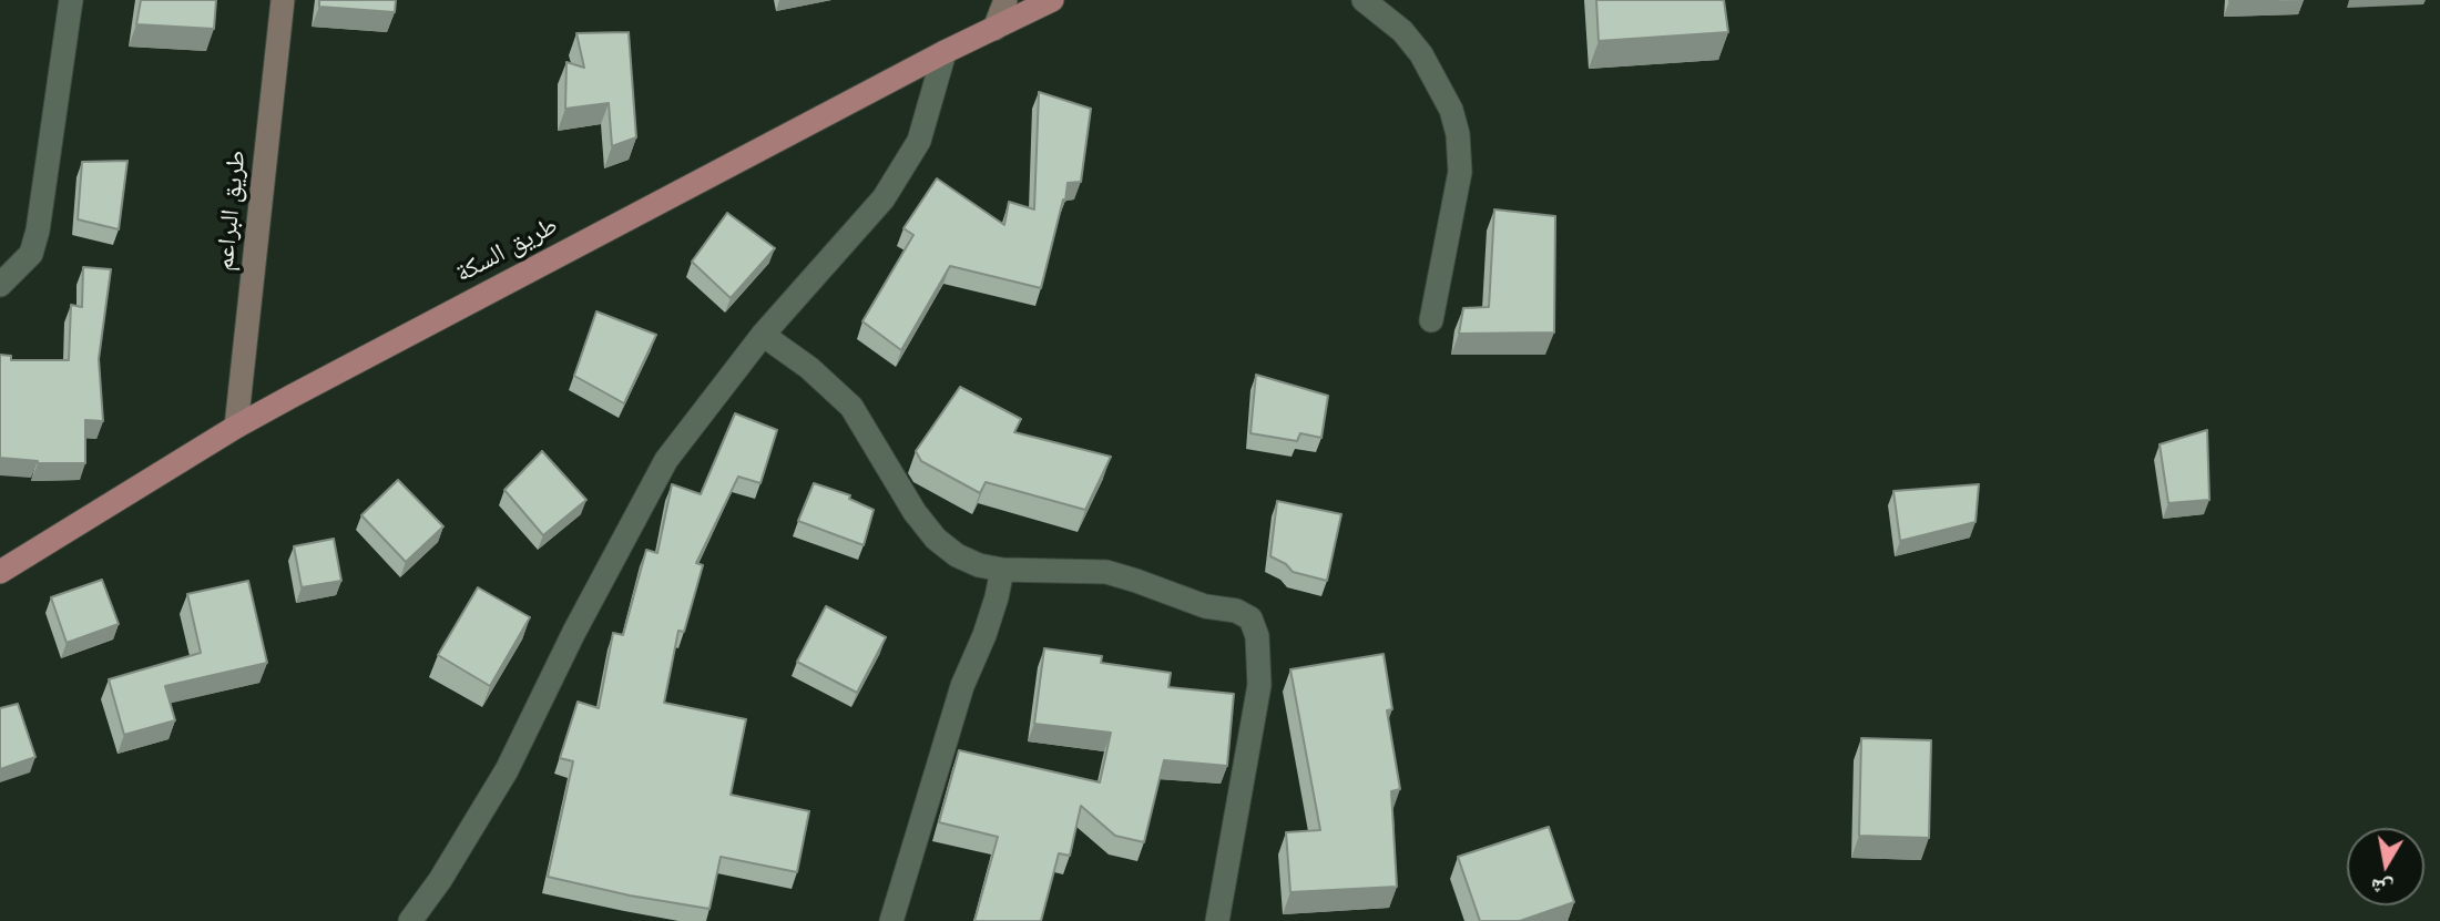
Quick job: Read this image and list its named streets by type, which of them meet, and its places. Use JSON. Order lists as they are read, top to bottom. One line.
{"streets":{"main road":["طريق السكة"],"street":["طريق البراعم"]},"crossings":[["طريق البراعم","طريق السكة"]],"north":"bottom"}
